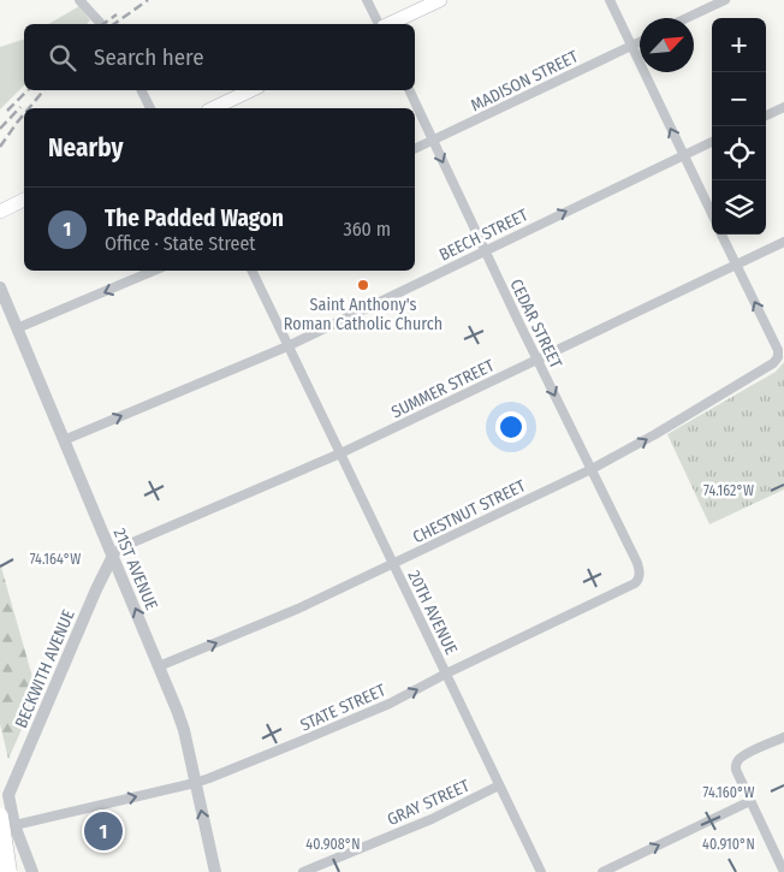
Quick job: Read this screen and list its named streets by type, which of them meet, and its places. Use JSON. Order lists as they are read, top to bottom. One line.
{"streets":{"street":["MADISON STREET","BEECH STREET","CEDAR STREET","SUMMER STREET","CHESTNUT STREET","21ST AVENUE","20TH AVENUE","BECKWITH AVENUE","STATE STREET","GRAY STREET"]},"crossings":[["MADISON STREET","CEDAR STREET"],["BEECH STREET","CEDAR STREET"],["BEECH STREET","21ST AVENUE"],["BEECH STREET","20TH AVENUE"],["CEDAR STREET","SUMMER STREET"],["CEDAR STREET","CHESTNUT STREET"],["CEDAR STREET","STATE STREET"],["SUMMER STREET","CHESTNUT STREET"],["SUMMER STREET","21ST AVENUE"],["SUMMER STREET","20TH AVENUE"],["SUMMER STREET","BECKWITH AVENUE"],["CHESTNUT STREET","21ST AVENUE"],["CHESTNUT STREET","20TH AVENUE"],["21ST AVENUE","BECKWITH AVENUE"],["21ST AVENUE","STATE STREET"],["20TH AVENUE","STATE STREET"],["20TH AVENUE","GRAY STREET"],["BECKWITH AVENUE","STATE STREET"]],"one_way":["BEECH STREET","CEDAR STREET","CHESTNUT STREET","STATE STREET"],"places":["Saint Anthony's Roman Catholic Church"],"north":"top right","page":{"map_buttons":["+","−"],"search":"Search here","heading":"Nearby","list":[{"mark":"1","name":"The Padded Wagon","note":"Office · State Street","value":"360 m"}],"pins":"1"},"coordinates":["74.162°W","74.164°W","74.160°W","40.908°N","40.910°N"]}
